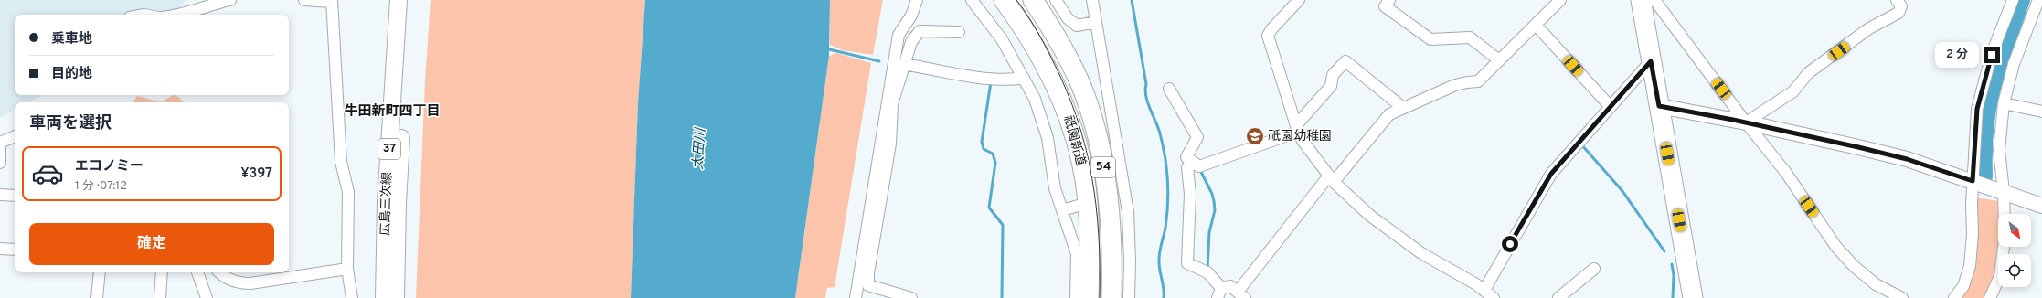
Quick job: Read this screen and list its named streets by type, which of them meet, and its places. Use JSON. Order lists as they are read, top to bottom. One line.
{"streets":{"highway":["祇園新道","54"],"main road":["37","広島三次線"]},"districts":["牛田新町四丁目"],"water":["太田川"],"places":{"school or university":["祇園幼稚園"]},"north":"bottom right","page":{"banner":["乗車地","目的地"],"bubble":"2 分","heading":"車両を選択","list":[{"name":"エコノミー","note":"1 分 · 07:12","value":"¥397"}],"buttons":"確定"}}
